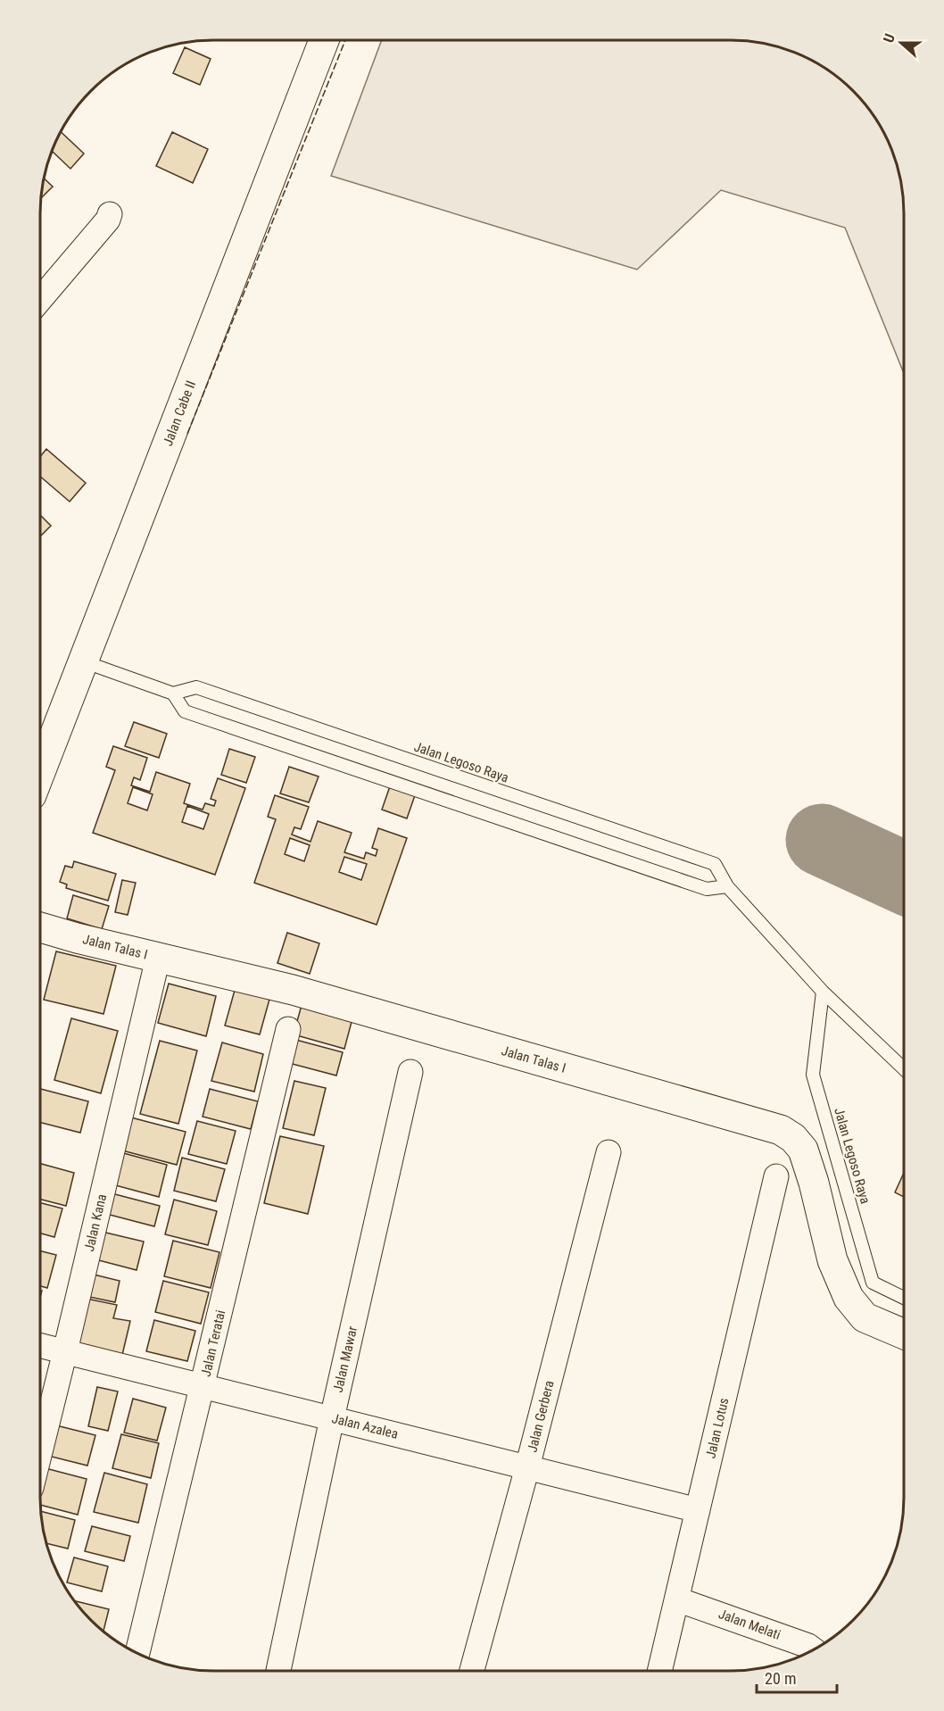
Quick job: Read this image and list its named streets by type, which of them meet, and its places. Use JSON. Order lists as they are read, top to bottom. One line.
{"streets":{"street":["Jalan Cabe II","Jalan Talas I","Jalan Kana","Jalan Teratai","Jalan Mawar","Jalan Gerbera","Jalan Azalea","Jalan Lotus","Jalan Melati"],"lane":["Jalan Legoso Raya"]},"crossings":[["Jalan Talas I","Jalan Kana"],["Jalan Kana","Jalan Azalea"],["Jalan Teratai","Jalan Azalea"],["Jalan Mawar","Jalan Azalea"],["Jalan Gerbera","Jalan Azalea"],["Jalan Azalea","Jalan Lotus"],["Jalan Lotus","Jalan Melati"]],"scale_bar":"20 m","north":"left"}
